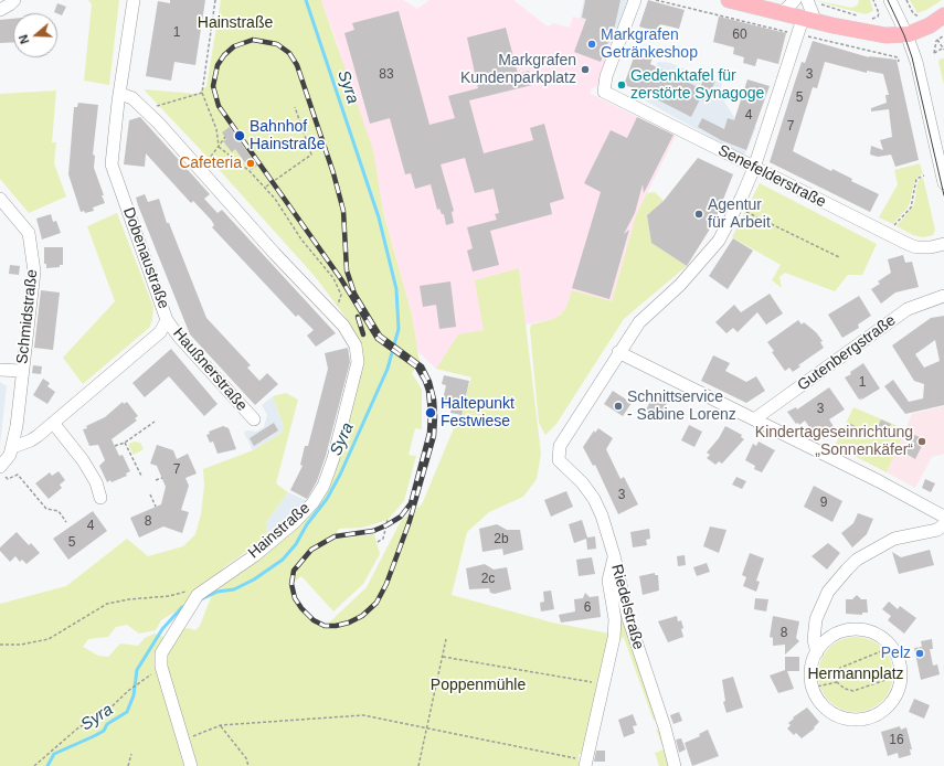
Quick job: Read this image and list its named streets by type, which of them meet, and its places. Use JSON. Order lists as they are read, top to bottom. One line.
{"streets":{"street":["Senefelderstraße","Dobenaustraße","Schmidstraße","Gutenbergstraße","Haußnerstraße","Hainstraße","Riedelstraße"]},"crossings":[["Dobenaustraße","Schmidstraße"],["Dobenaustraße","Haußnerstraße"],["Dobenaustraße","Hainstraße"]],"water":["Syra"],"parks":["Hainstraße","Hermannplatz","Poppenmühle"],"places":["Markgrafen Getränkeshop","Markgrafen Kundenparkplatz","Gedenktafel für zerstörte Synagoge","Bahnhof Hainstraße","Cafeteria","Agentur für Arbeit","Schnittservice - Sabine Lorenz","Haltepunkt Festwiese","Kindertageseinrichtung „Sonnenkäfer“","Pelz"],"house_numbers":["1","60","83","3","5","4","7","1","3","7","3","9","8","4","2b","5","2c","6","8","16"],"north":"left"}
